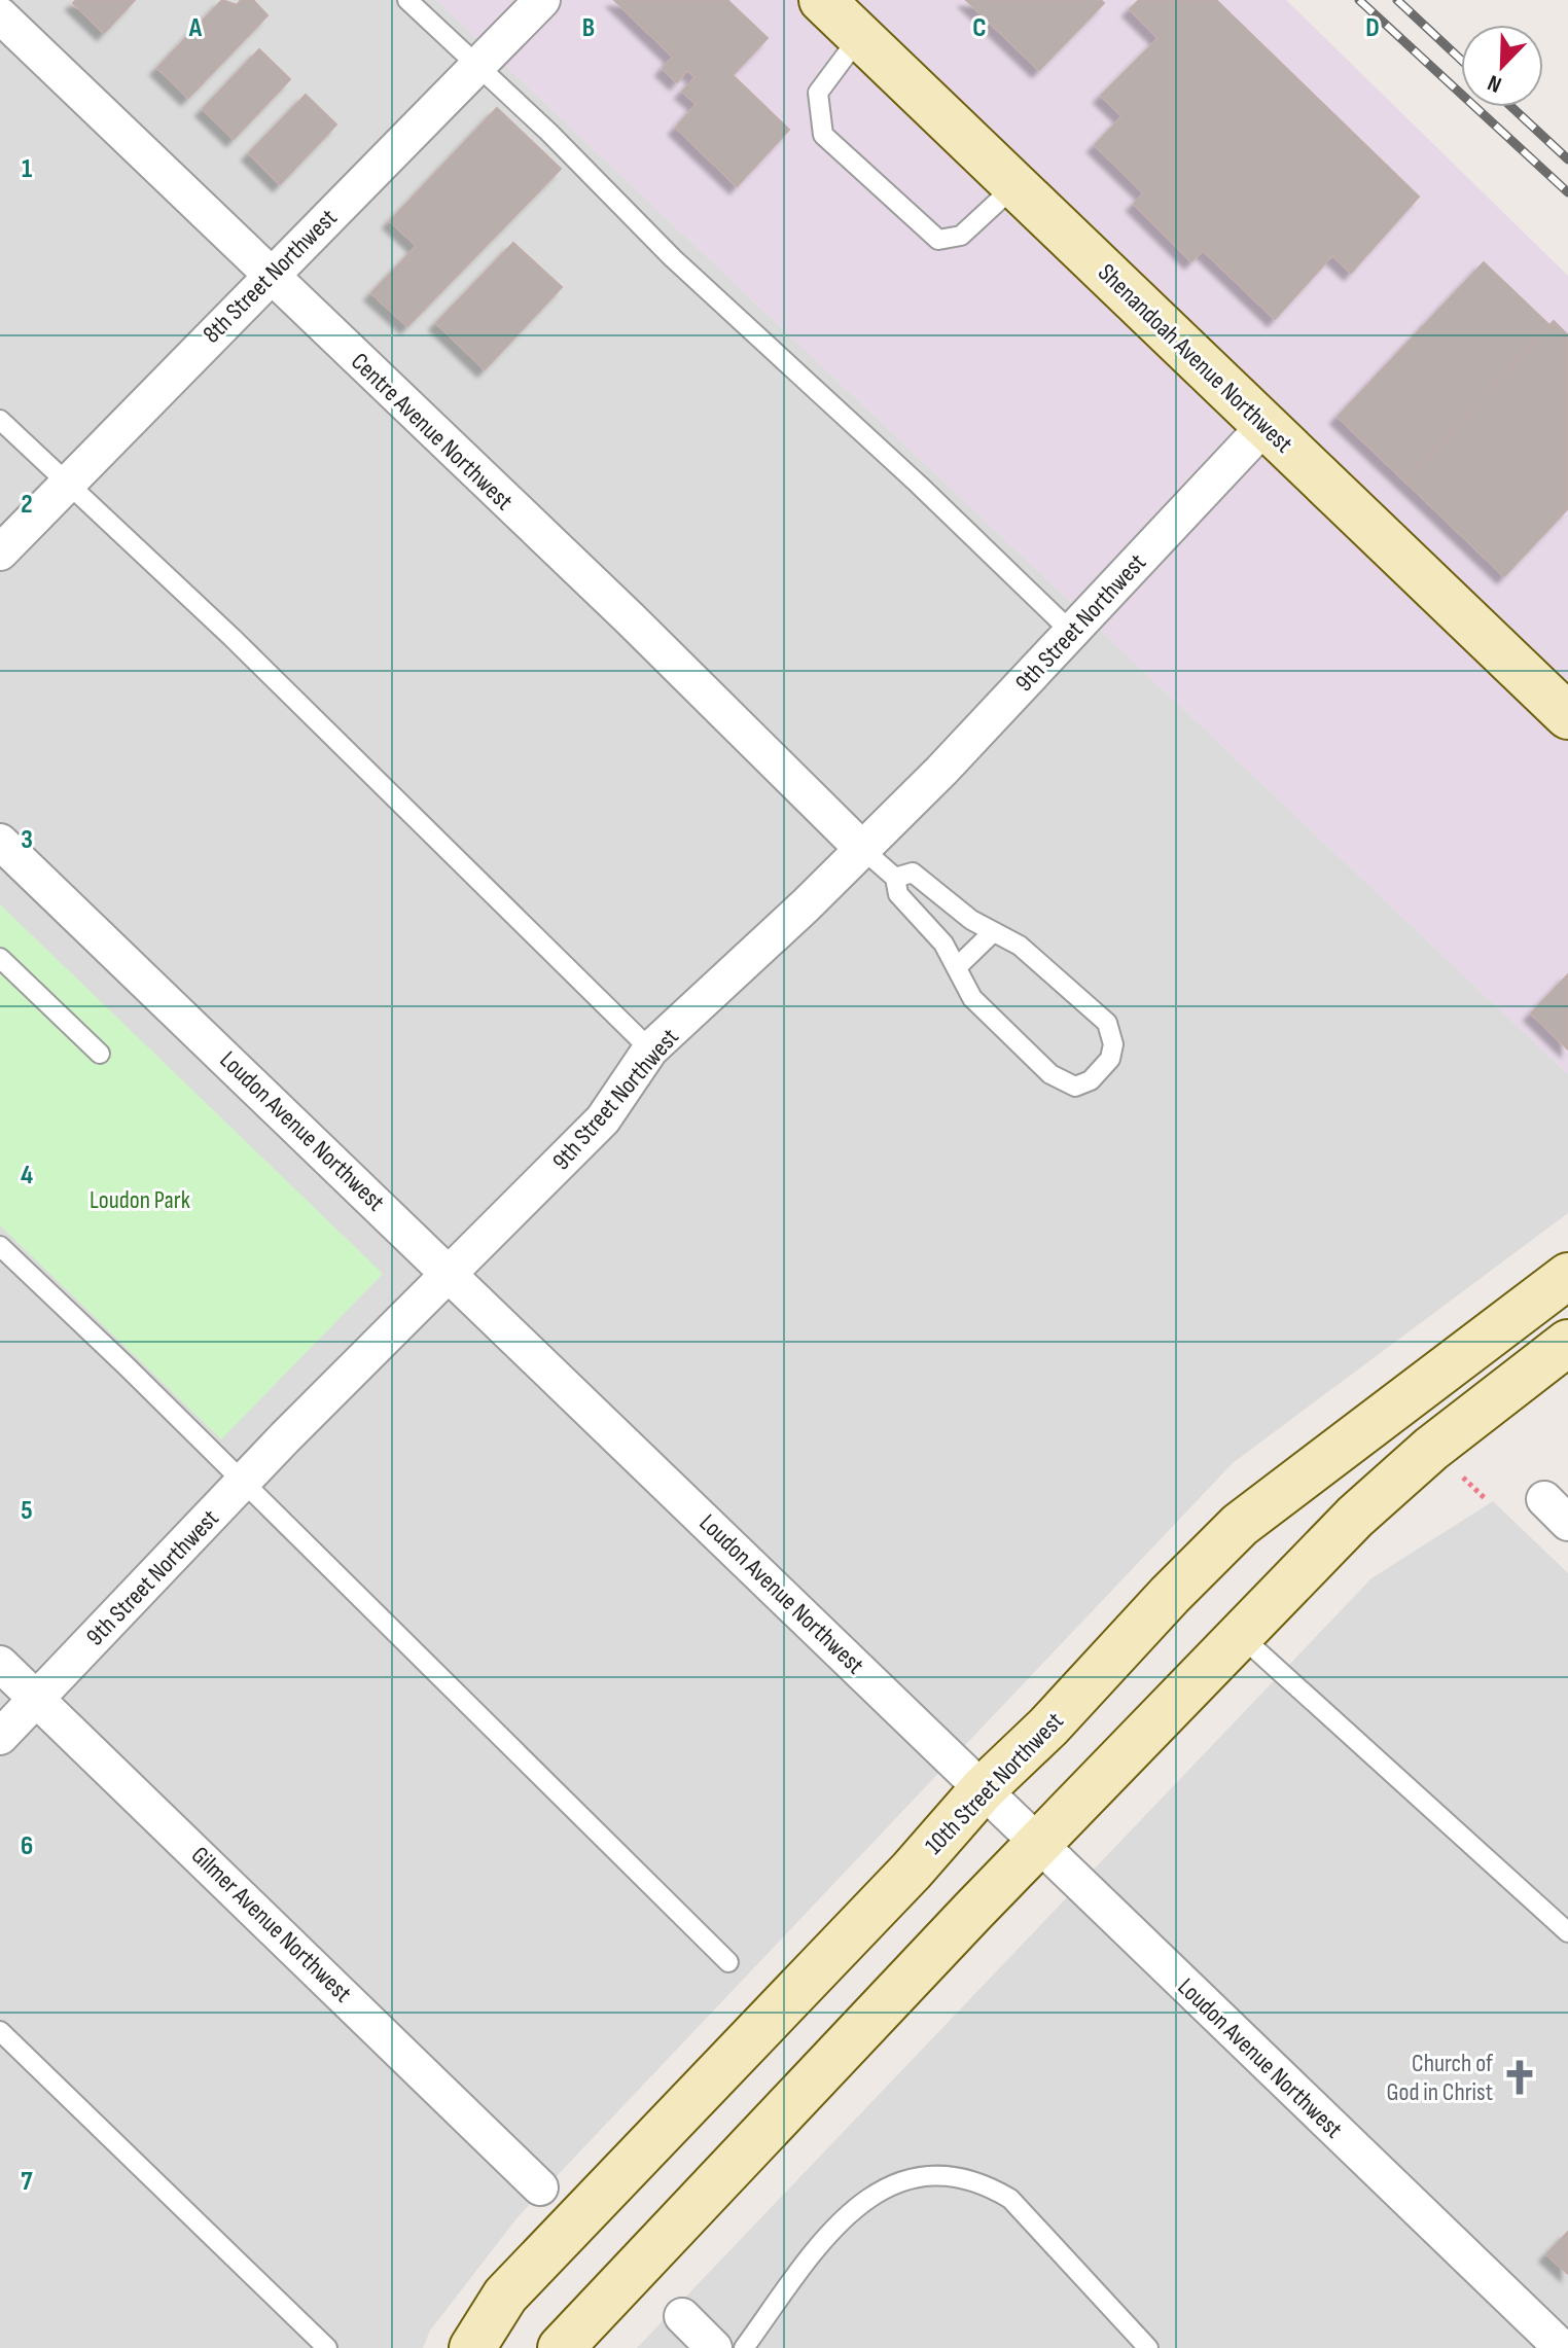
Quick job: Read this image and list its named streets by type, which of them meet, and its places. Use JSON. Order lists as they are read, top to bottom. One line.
{"streets":{"main road":["Shenandoah Avenue Northwest","10th Street Northwest"],"street":["8th Street Northwest","Centre Avenue Northwest","9th Street Northwest","Loudon Avenue Northwest","Gilmer Avenue Northwest"]},"crossings":[["8th Street Northwest","Centre Avenue Northwest"],["Shenandoah Avenue Northwest","9th Street Northwest"],["Centre Avenue Northwest","9th Street Northwest"],["9th Street Northwest","Loudon Avenue Northwest"],["9th Street Northwest","Gilmer Avenue Northwest"],["Loudon Avenue Northwest","10th Street Northwest"]],"parks":["Loudon Park"],"places":{"church":["Church of God in Christ"]},"north":"bottom left","grid":{"columns":["A","B","C","D"],"rows":["1","2","3","4","5","6","7"]}}
